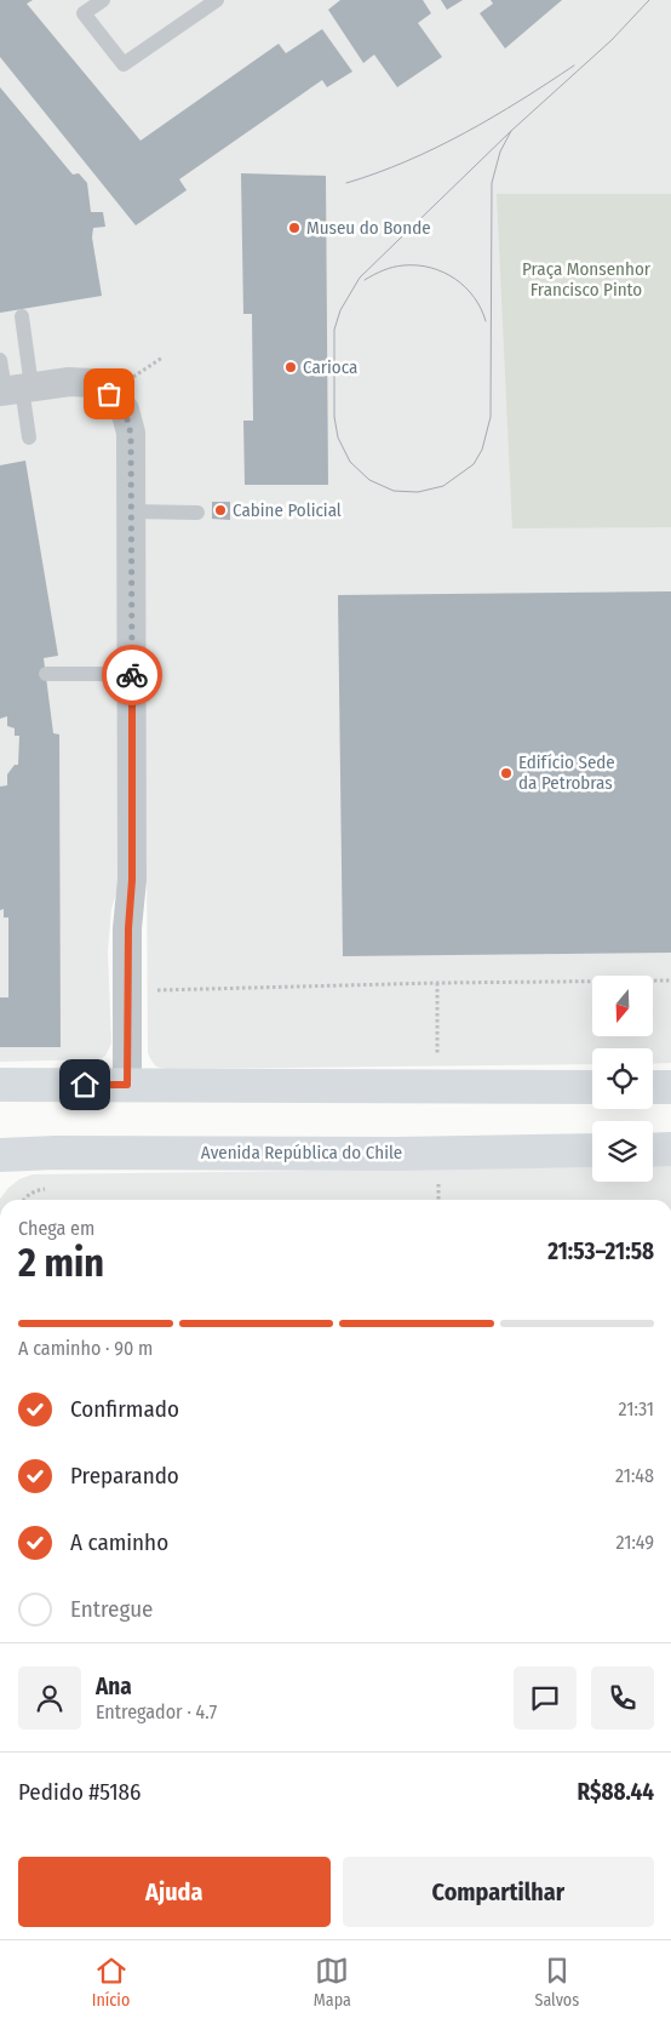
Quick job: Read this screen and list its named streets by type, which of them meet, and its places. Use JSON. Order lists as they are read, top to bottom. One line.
{"streets":{"main road":["Avenida República do Chile"]},"parks":["Praça Monsenhor Francisco Pinto"],"places":["Museu do Bonde","Carioca","Cabine Policial","Edifício Sede da Petrobras"],"north":"bottom","page":{"heading":["2 min","Chega em","21:53–21:58"],"panel":["Ana","Entregador · 4.7","Pedido #5186","R$88.44"],"bar":"A caminho · 90 m","list":[["Confirmado","21:31"],["Preparando","21:48"],["A caminho","21:49"],"Entregue"],"buttons":["Ajuda","Compartilhar"],"tabs":["Início","Mapa","Salvos"]}}
